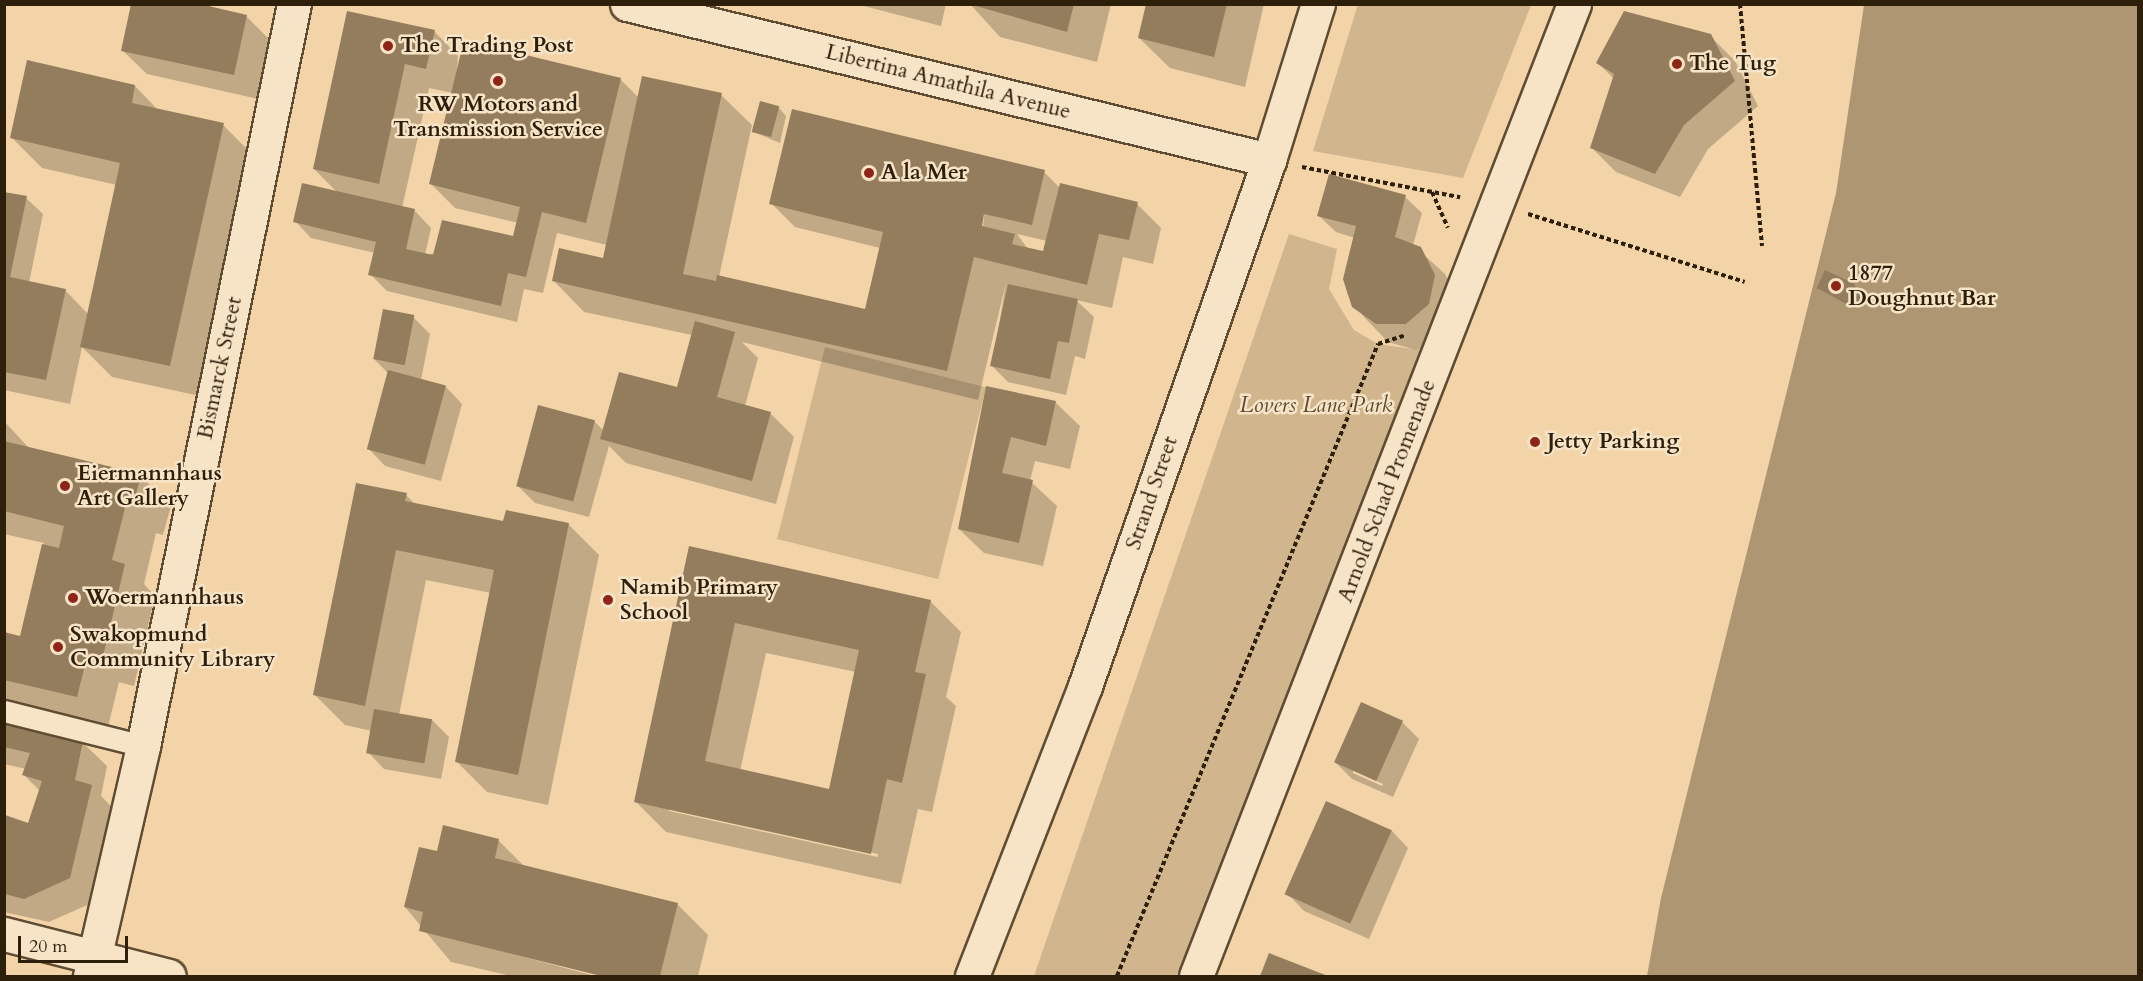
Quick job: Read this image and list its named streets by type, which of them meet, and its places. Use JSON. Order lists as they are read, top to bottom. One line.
{"streets":{"street":["Libertina Amathila Avenue","Bismarck Street","Arnold Schad Promenade","Strand Street"]},"crossings":[["Libertina Amathila Avenue","Strand Street"]],"parks":["Lovers Lane Park"],"places":["The Trading Post","The Tug","RW Motors and Transmission Service","A la Mer","1877 Doughnut Bar","Jetty Parking","Eiermannhaus Art Gallery","Woermannhaus","Namib Primary School","Swakopmund Community Library"],"scale_bar":"20 m"}
